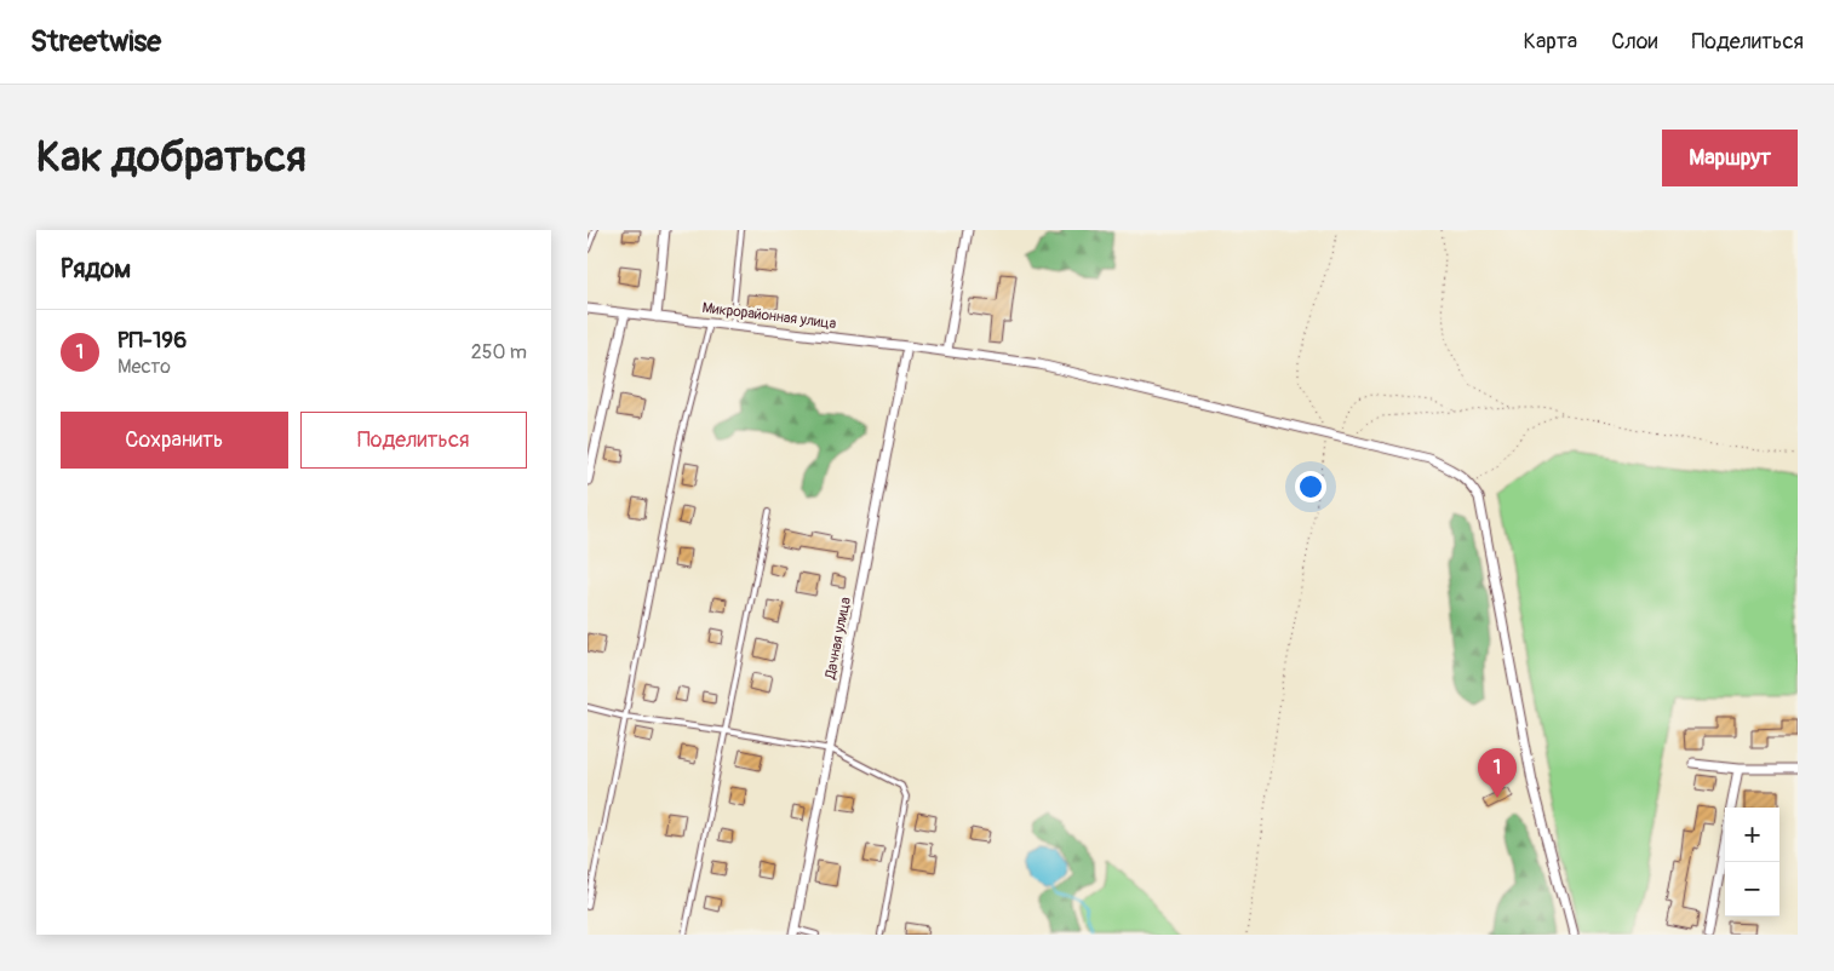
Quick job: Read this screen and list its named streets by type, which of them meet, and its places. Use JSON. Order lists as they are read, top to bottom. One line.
{"streets":{"street":["Микрорайонная улица","Дачная улица"]},"crossings":[["Микрорайонная улица","Дачная улица"]],"page":{"header":"Streetwise","nav":["Карта","Слои","Поделиться"],"buttons":["Маршрут",["Сохранить","Поделиться"]],"title":"Как добраться","heading":"Рядом","list":[{"mark":"1","name":"РП-196","note":"Место","value":"250 m"}],"pins":"1","map_buttons":["+","−"]}}
